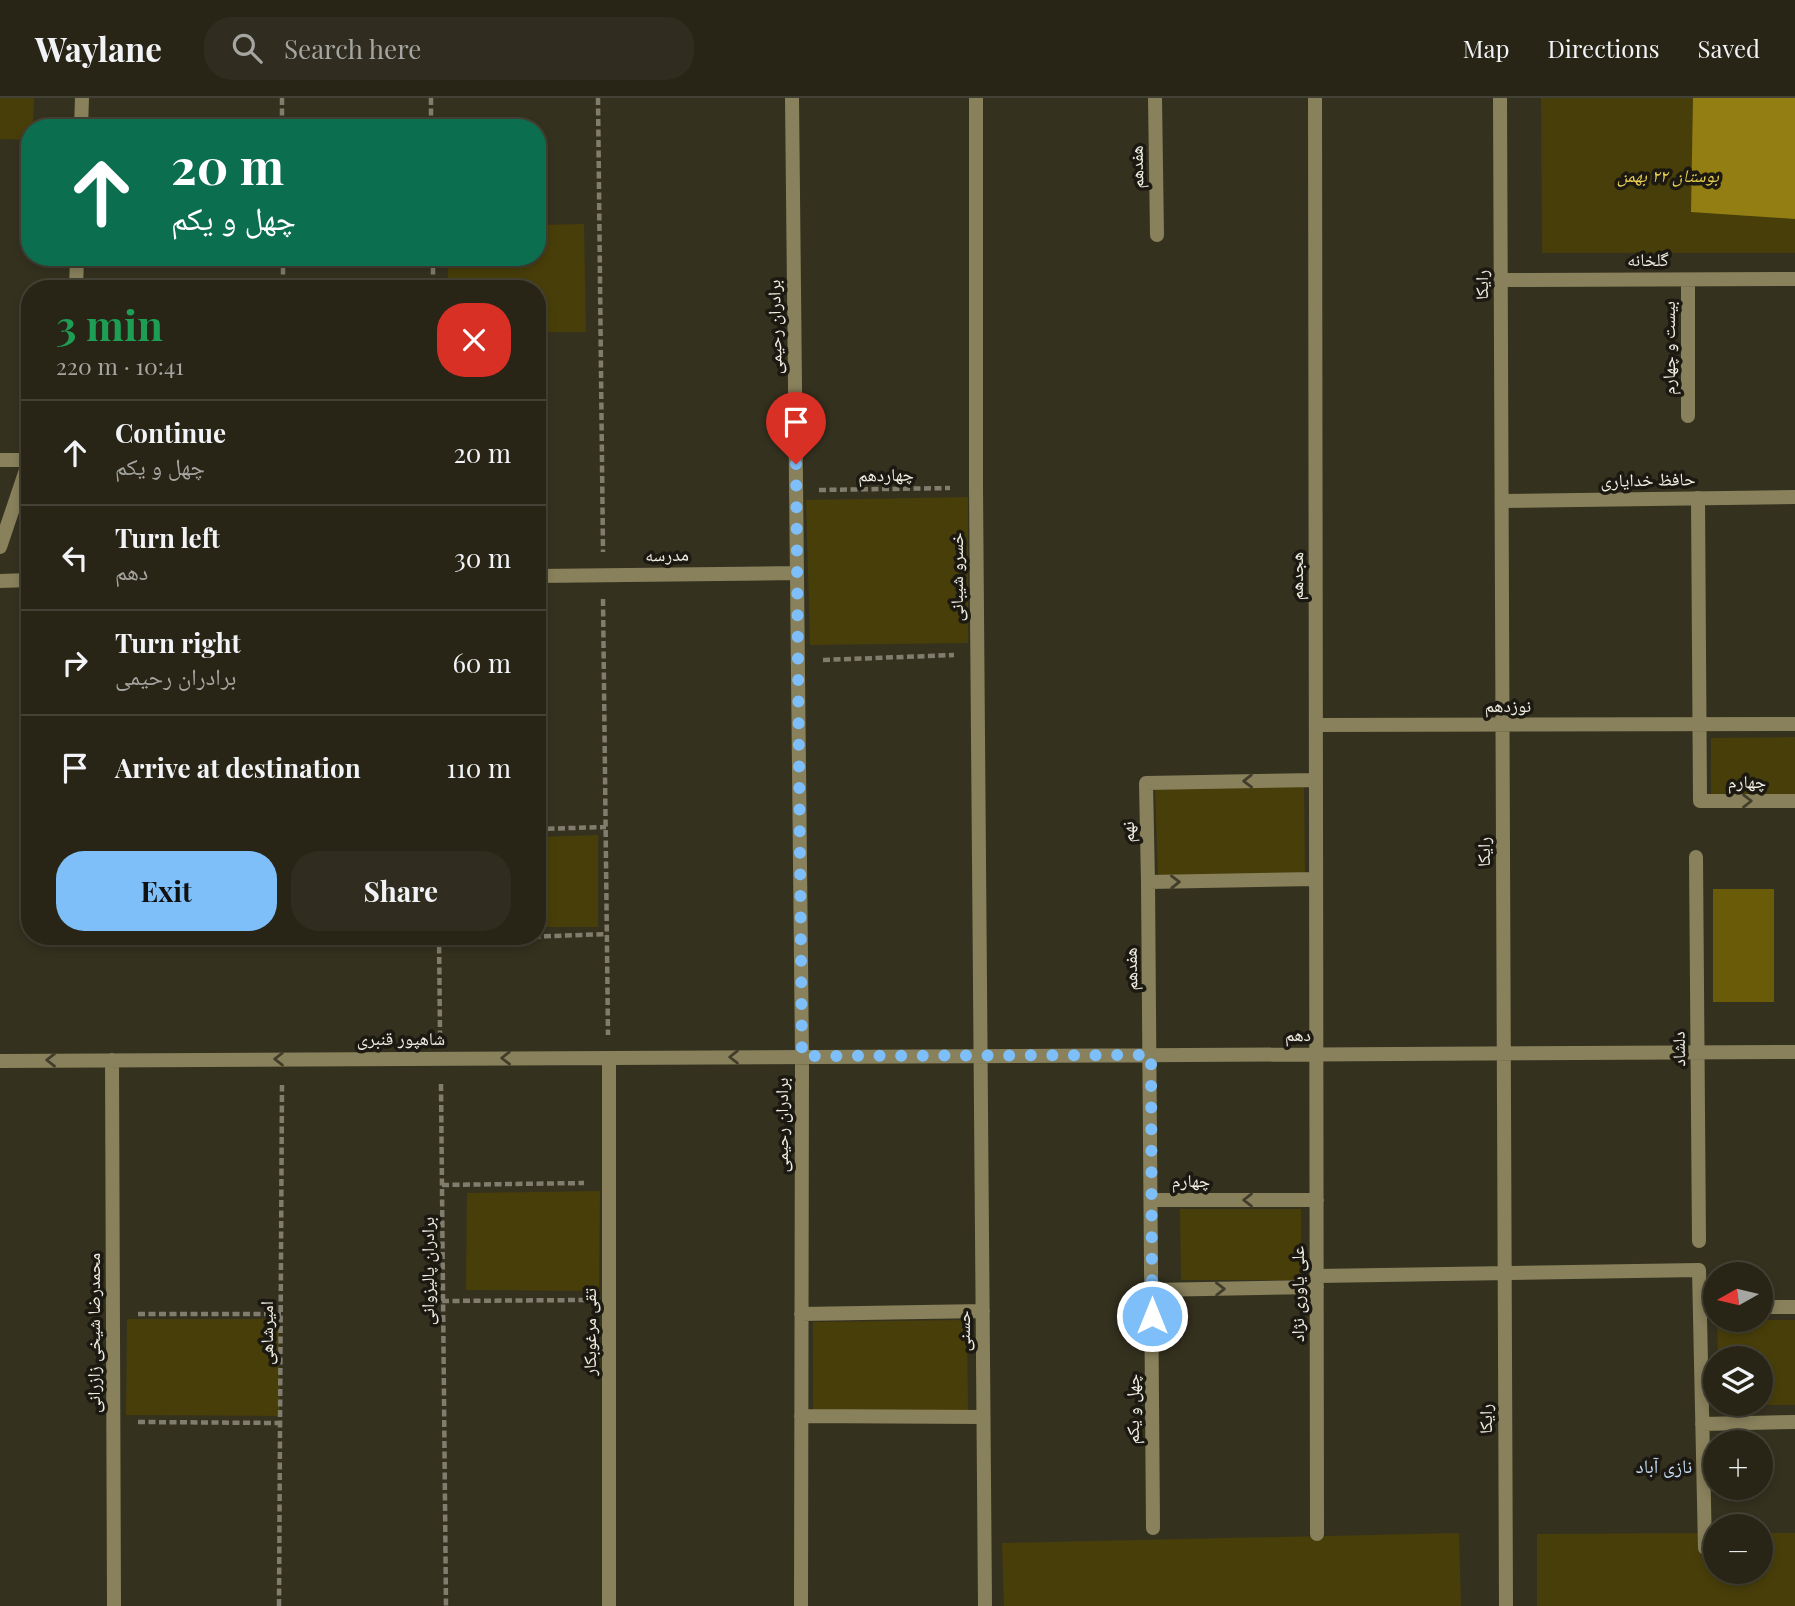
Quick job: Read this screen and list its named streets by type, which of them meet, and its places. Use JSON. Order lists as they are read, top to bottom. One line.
{"streets":{"street":["هفدهم","گلخانه","رایکا","برادران رحیمی","بیست و چهارم","حافظ خدایاری","مدرسه","هجدهم","خسرو شیبانی","نوزدهم","چهارم","نهم","دهم","شاهپور قنبری","دلشاد","علی یاوری نژاد","حسنی","تقی مرغوبکار","محمدرضا شیخی زازرانی","چهل و یکم"],"path":["چهاردهم","برادران پالیزوانی","امیرشاهی"]},"crossings":[["هفدهم","نهم"],["هفدهم","دهم"],["گلخانه","رایکا"],["گلخانه","بیست و چهارم"],["رایکا","حافظ خدایاری"],["رایکا","نوزدهم"],["رایکا","دهم"],["برادران رحیمی","چهاردهم"],["برادران رحیمی","مدرسه"],["برادران رحیمی","دهم"],["برادران رحیمی","شاهپور قنبری"],["چهاردهم","خسرو شیبانی"],["هجدهم","نوزدهم"],["هجدهم","نهم"],["هجدهم","دهم"],["هجدهم","علی یاوری نژاد"],["خسرو شیبانی","دهم"],["خسرو شیبانی","حسنی"],["نوزدهم","چهارم"],["چهارم","علی یاوری نژاد"],["چهارم","چهل و یکم"],["دهم","شاهپور قنبری"],["دهم","دلشاد"],["دهم","علی یاوری نژاد"],["دهم","حسنی"],["شاهپور قنبری","برادران پالیزوانی"],["شاهپور قنبری","تقی مرغوبکار"],["شاهپور قنبری","محمدرضا شیخی زازرانی"],["شاهپور قنبری","امیرشاهی"]],"one_way":["شاهپور قنبری"],"districts":["نازی آباد"],"parks":["بوستان ۲۲ بهمن"],"north":"left","page":{"header":"Waylane","search":"Search here","nav":["Map","Directions","Saved"],"turn":["20 m","چهل و یکم"],"heading":["3 min","220 m · 10:41"],"list":[{"name":"Continue","note":"چهل و یکم","value":"20 m"},{"name":"Turn left","note":"دهم","value":"30 m"},{"name":"Turn right","note":"برادران رحیمی","value":"60 m"},{"name":"Arrive at destination","value":"110 m"}],"buttons":["Exit","Share"],"map_buttons":["+","−"]}}
